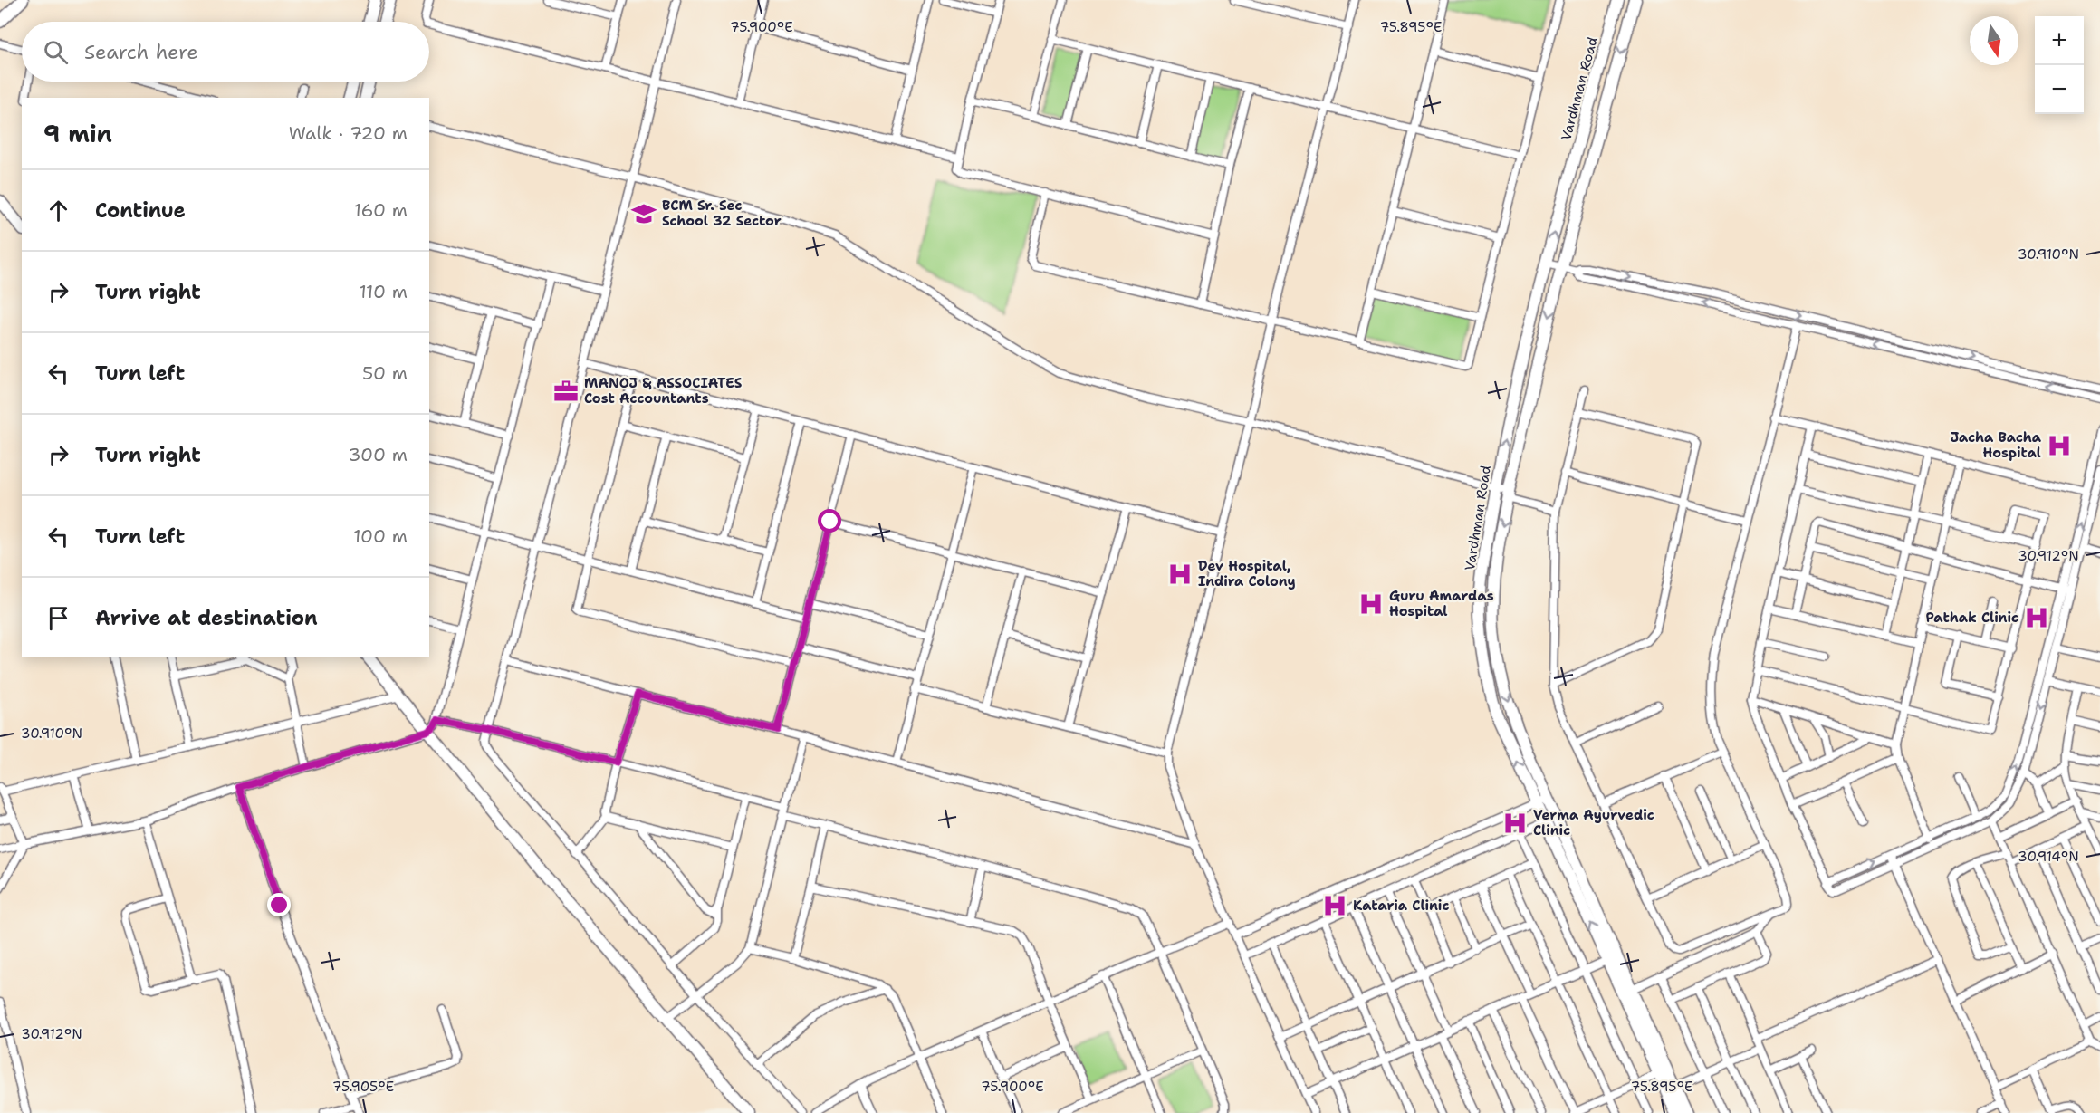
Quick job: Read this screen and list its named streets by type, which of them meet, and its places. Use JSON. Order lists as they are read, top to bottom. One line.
{"streets":{"street":["Vardhman Road"]},"places":{"school or university":["BCM Sr. Sec School 32 Sector"],"office":["MANOJ & ASSOCIATES Cost Accountants"],"hospital":["Jacha Bacha Hospital","Dev Hospital, Indira Colony","Guru Amardas Hospital","Pathak Clinic","Verma Ayurvedic Clinic","Kataria Clinic"]},"north":"bottom","page":{"map_buttons":["+","−"],"search":"Search here","heading":["9 min","Walk · 720 m"],"list":[["Continue","160 m"],["Turn right","110 m"],["Turn left","50 m"],["Turn right","300 m"],["Turn left","100 m"],"Arrive at destination"]},"coordinates":["75.900°E","75.895°E","30.910°N","30.912°N","30.914°N","75.905°E"]}
